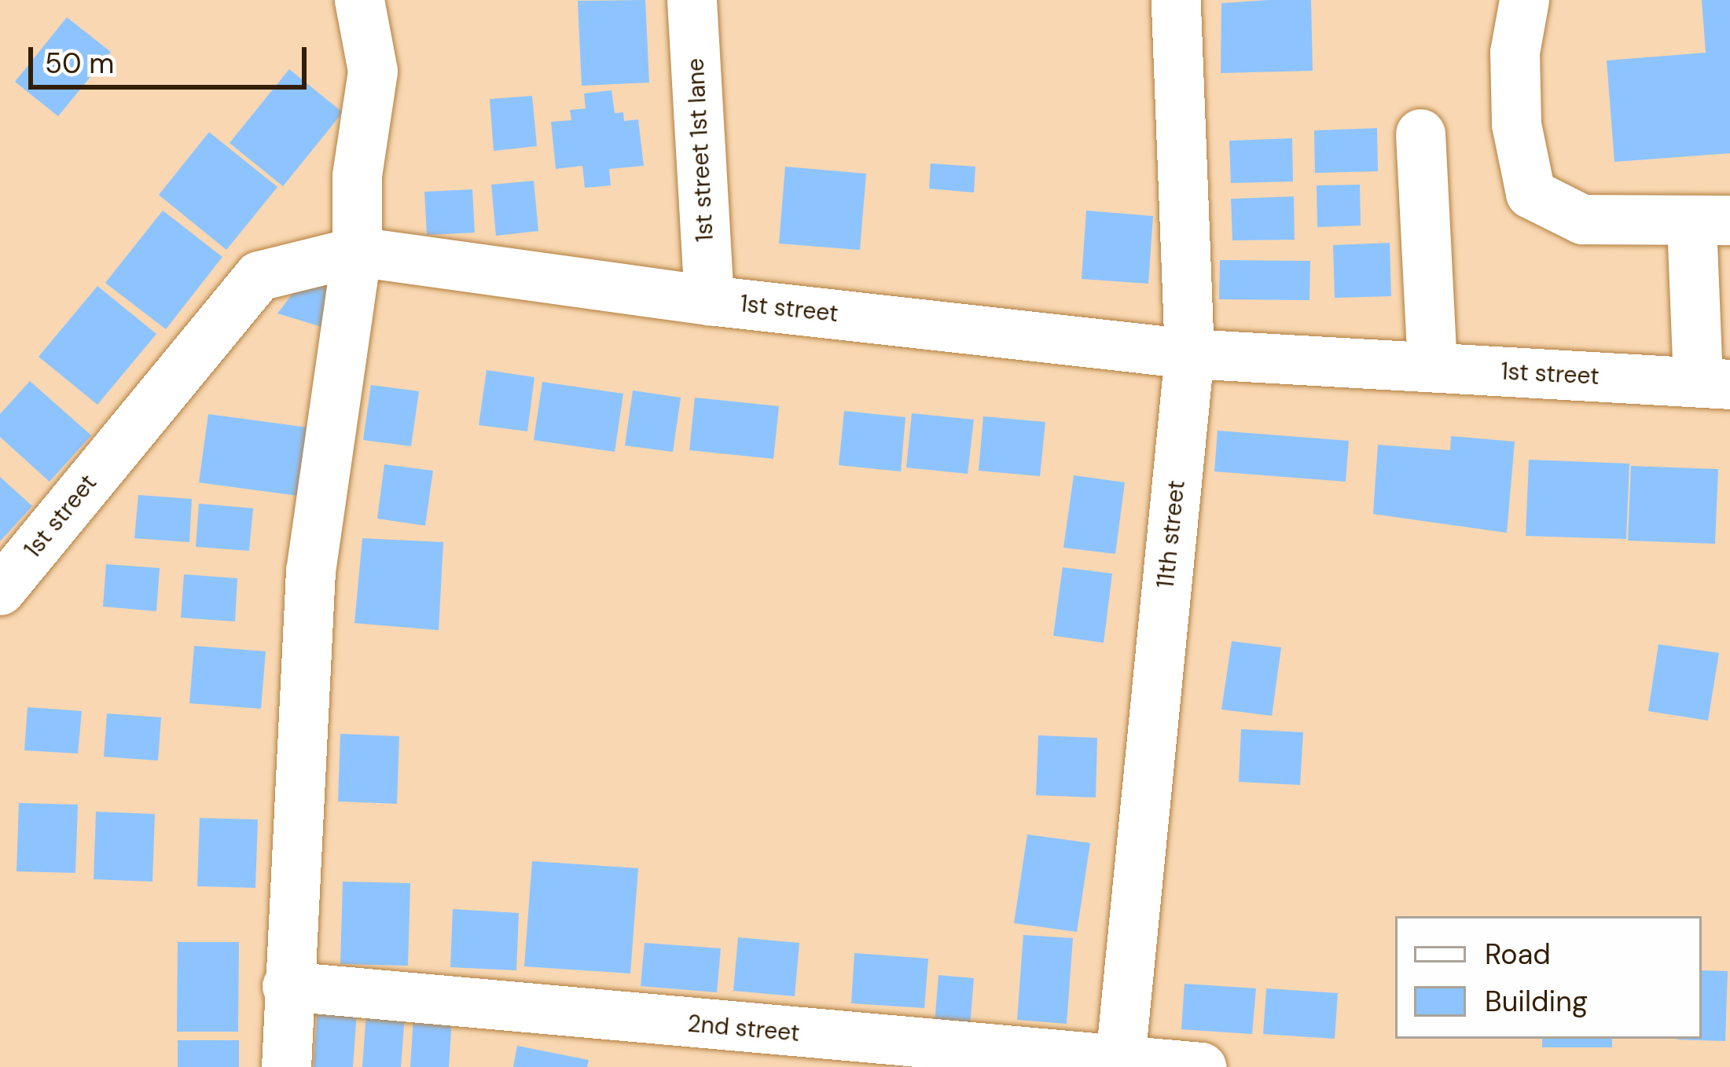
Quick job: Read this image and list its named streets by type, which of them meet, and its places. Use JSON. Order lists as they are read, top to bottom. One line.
{"streets":{"street":["1st street 1st lane","1st street","11th street","2nd street"]},"crossings":[["1st street 1st lane","1st street"],["1st street","11th street"],["11th street","2nd street"]],"legend":["Road","Building"],"scale_bar":"50 m"}
